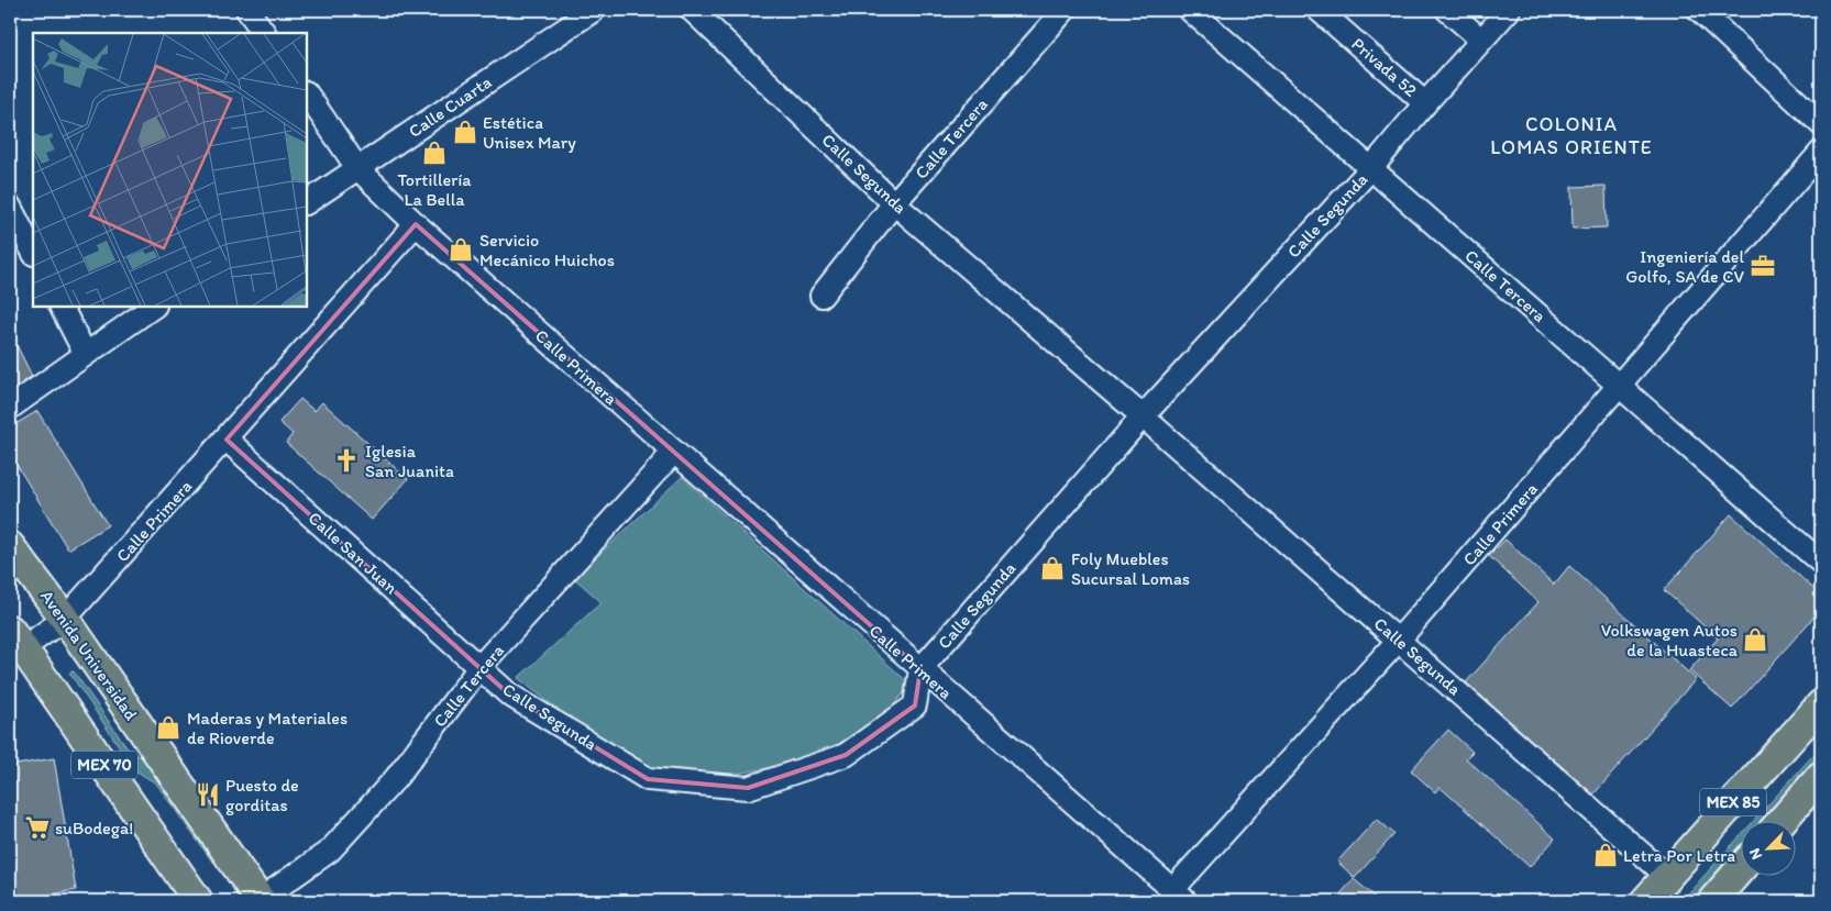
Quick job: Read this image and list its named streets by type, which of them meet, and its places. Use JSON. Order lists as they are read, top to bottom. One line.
{"streets":{"main road":["Avenida Universidad","MEX 70","MEX 85"],"street":["Privada 52","Calle Cuarta","Calle Tercera","Calle Segunda","Calle Primera","Calle San Juan"]},"crossings":[["Privada 52","Calle Segunda"],["Calle Tercera","Calle Segunda"],["Calle Tercera","Calle Primera"],["Calle Tercera","Calle San Juan"],["Calle Tercera","Avenida Universidad"],["Calle Segunda","Calle Primera"],["Calle Segunda","Calle San Juan"],["Calle Segunda","MEX 85"],["Calle Primera","Calle San Juan"],["Calle Primera","Avenida Universidad"],["Calle Primera","MEX 70"]],"districts":["COLONIA LOMAS ORIENTE"],"places":{"shop":["Estética Unisex Mary","Tortillería La Bella","Servicio Mecánico Huichos","Foly Muebles Sucursal Lomas","Volkswagen Autos de la Huasteca","Maderas y Materiales de Rioverde","Letra Por Letra"],"office":["Ingeniería del Golfo, SA de CV"],"church":["Iglesia San Juanita"],"restaurant":["Puesto de gorditas"],"supermarket":["suBodega!"]},"north":"bottom left"}
